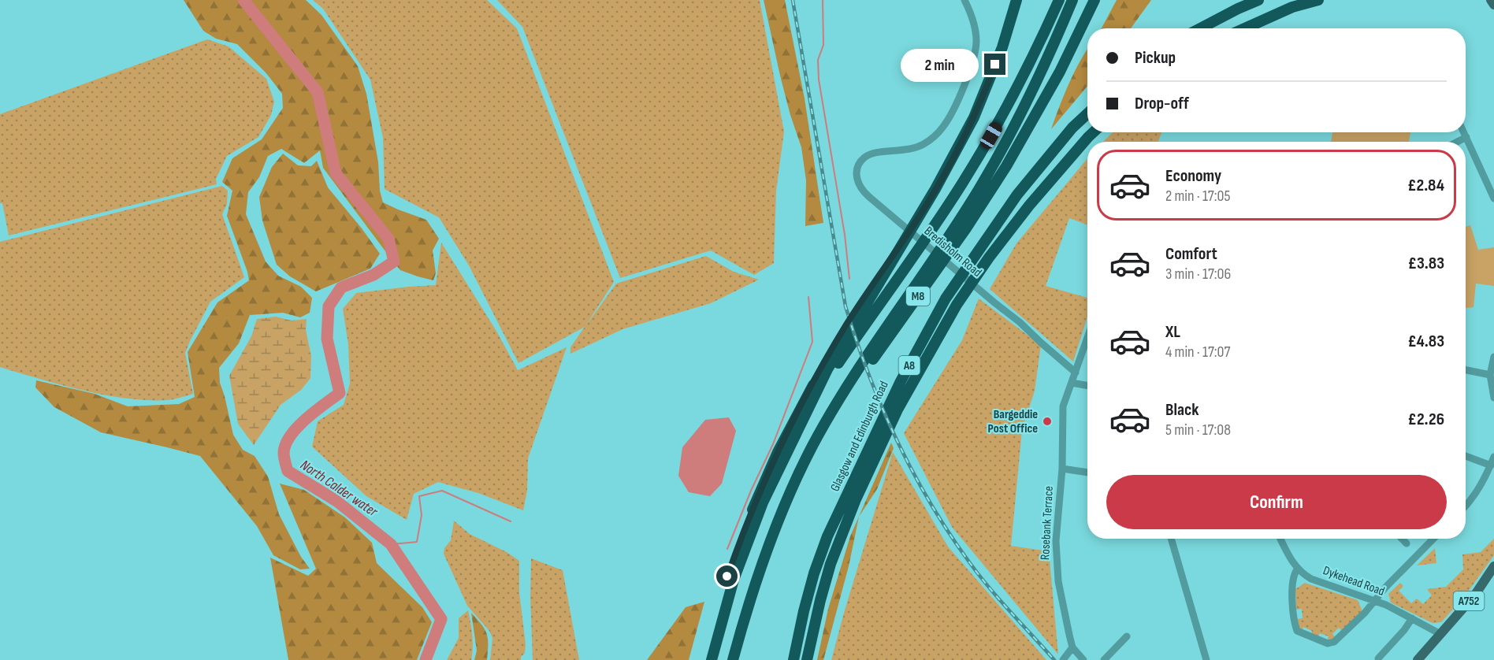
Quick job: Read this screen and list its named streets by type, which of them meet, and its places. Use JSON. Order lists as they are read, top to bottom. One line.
{"streets":{"highway":["M8","A8","Glasgow and Edinburgh Road"],"main road":["A752"],"street":["Bredisholm Road","Rosebank Terrace","Dykehead Road"]},"crossings":[["Bredisholm Road","Rosebank Terrace"],["Dykehead Road","A752"]],"water":["North Calder water"],"places":["Bargeddie Post Office"],"page":{"banner":["Pickup","Drop-off"],"bubble":"2 min","list":[{"name":"Economy","note":"2 min · 17:05","value":"£2.84"},{"name":"Comfort","note":"3 min · 17:06","value":"£3.83"},{"name":"XL","note":"4 min · 17:07","value":"£4.83"},{"name":"Black","note":"5 min · 17:08","value":"£2.26"}],"buttons":"Confirm"}}
